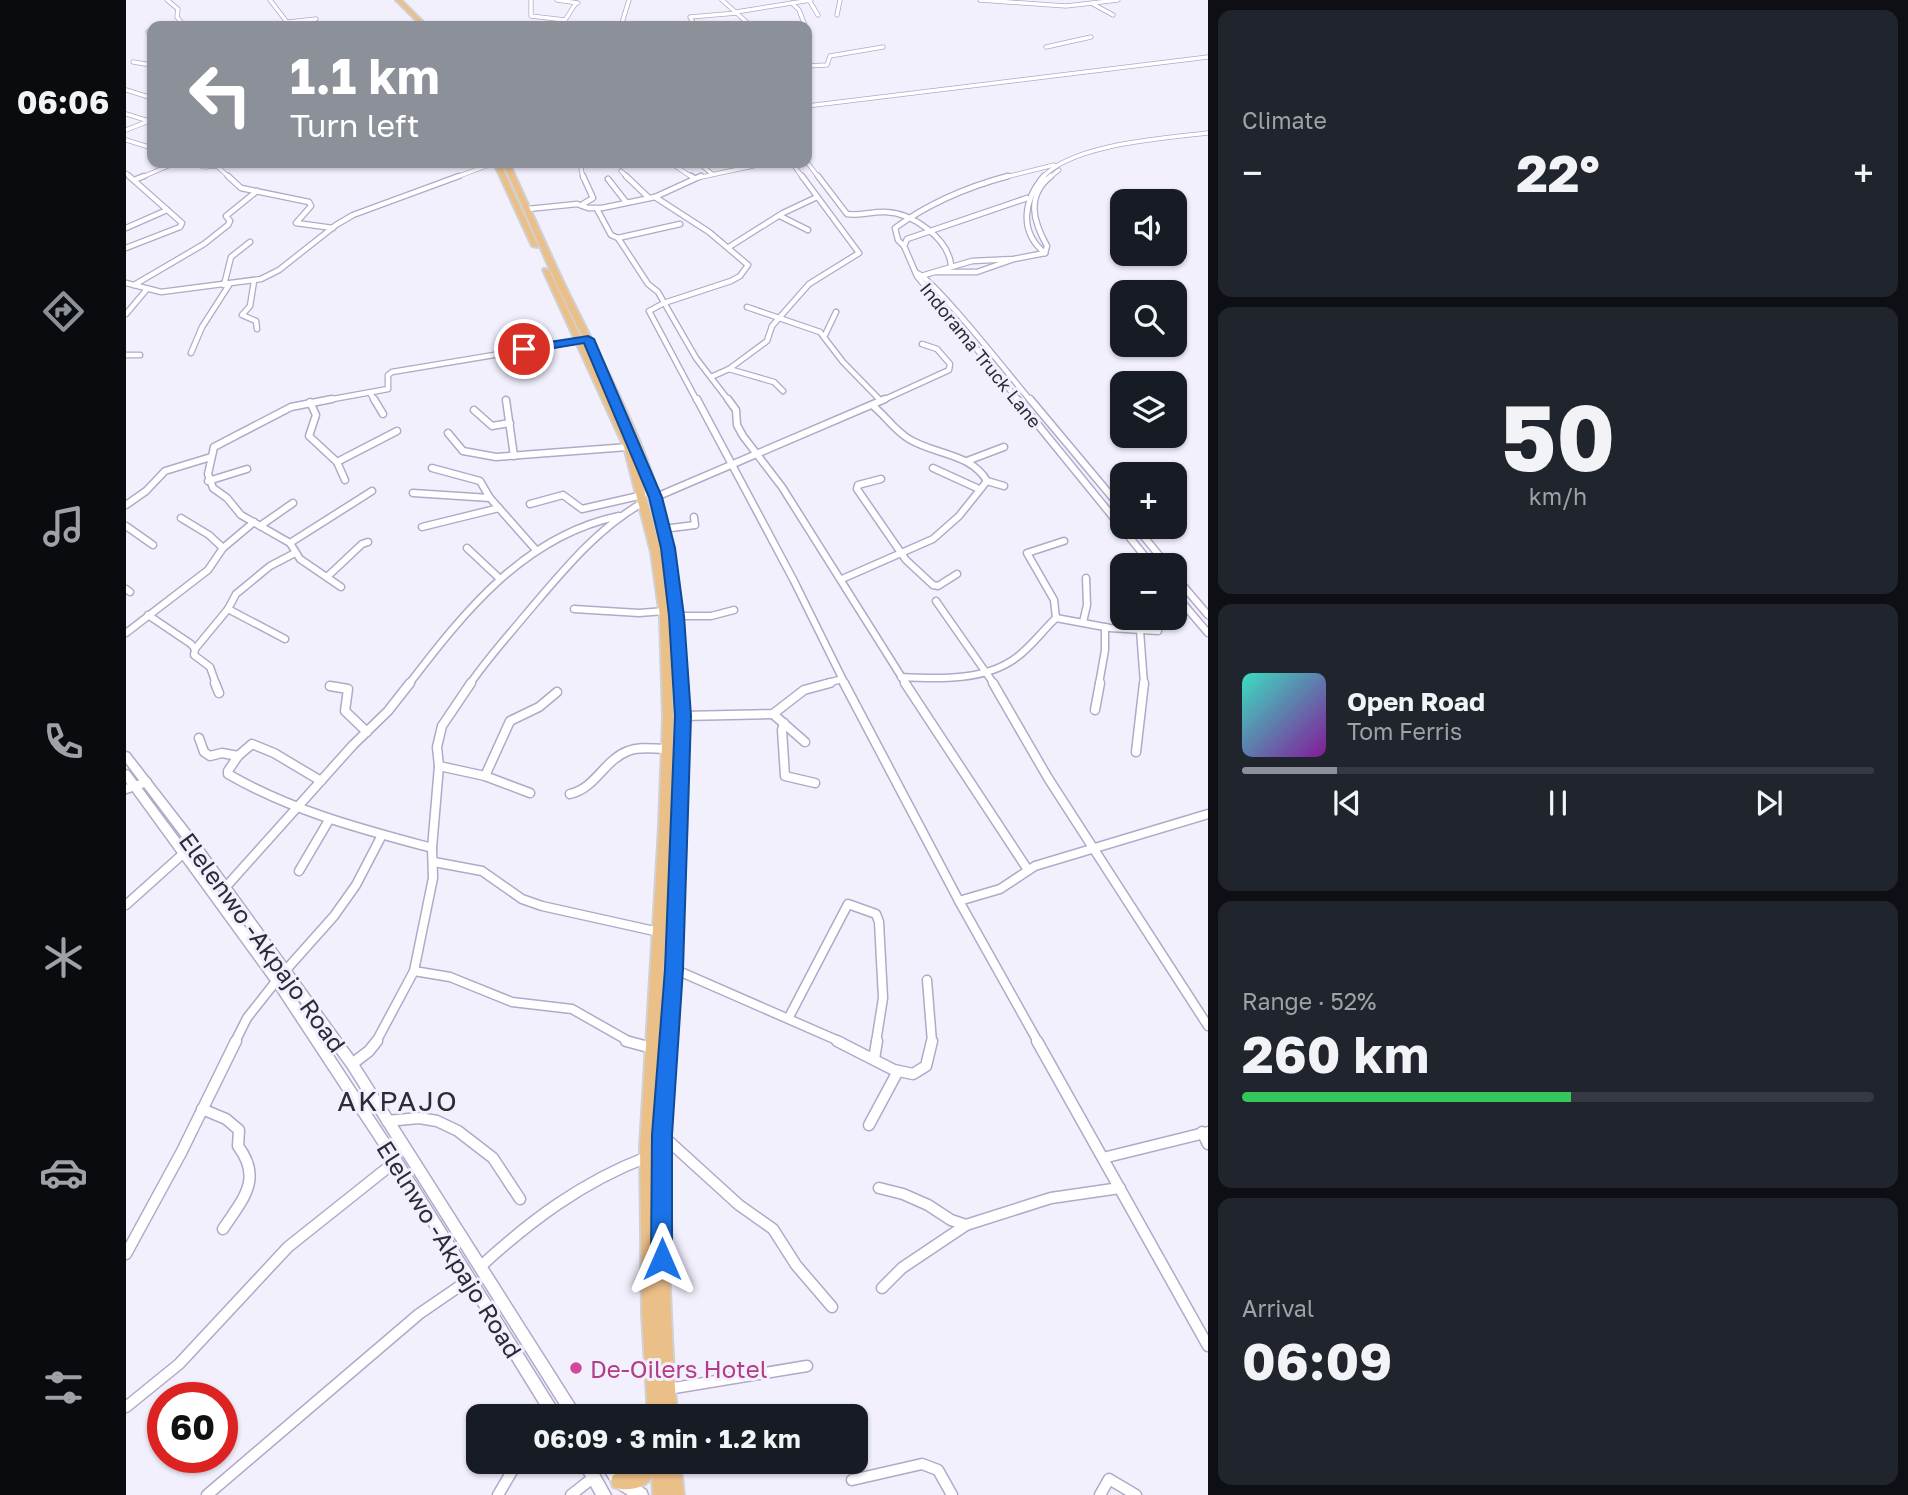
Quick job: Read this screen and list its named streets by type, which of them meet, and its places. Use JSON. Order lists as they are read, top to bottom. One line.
{"streets":{"main road":["Elelenwo -Akpajo Road","Elelnwo -Akpajo Road"],"street":["Indorama Truck Lane"]},"crossings":[["Elelenwo -Akpajo Road","Elelnwo -Akpajo Road"]],"districts":["AKPAJO"],"places":["De-Oilers Hotel"],"page":{"tabs":"06:06","tile":["Climate",["50","km/h"],["Range · 52%","260 km"],["Arrival","06:09"]],"turn":["1.1 km","Turn left"],"heat":["−","22°","+"],"map_buttons":["+","−"],"song":["Open Road","Tom Ferris"],"limit":"60","trip":"06:09 · 3 min · 1.2 km"}}
